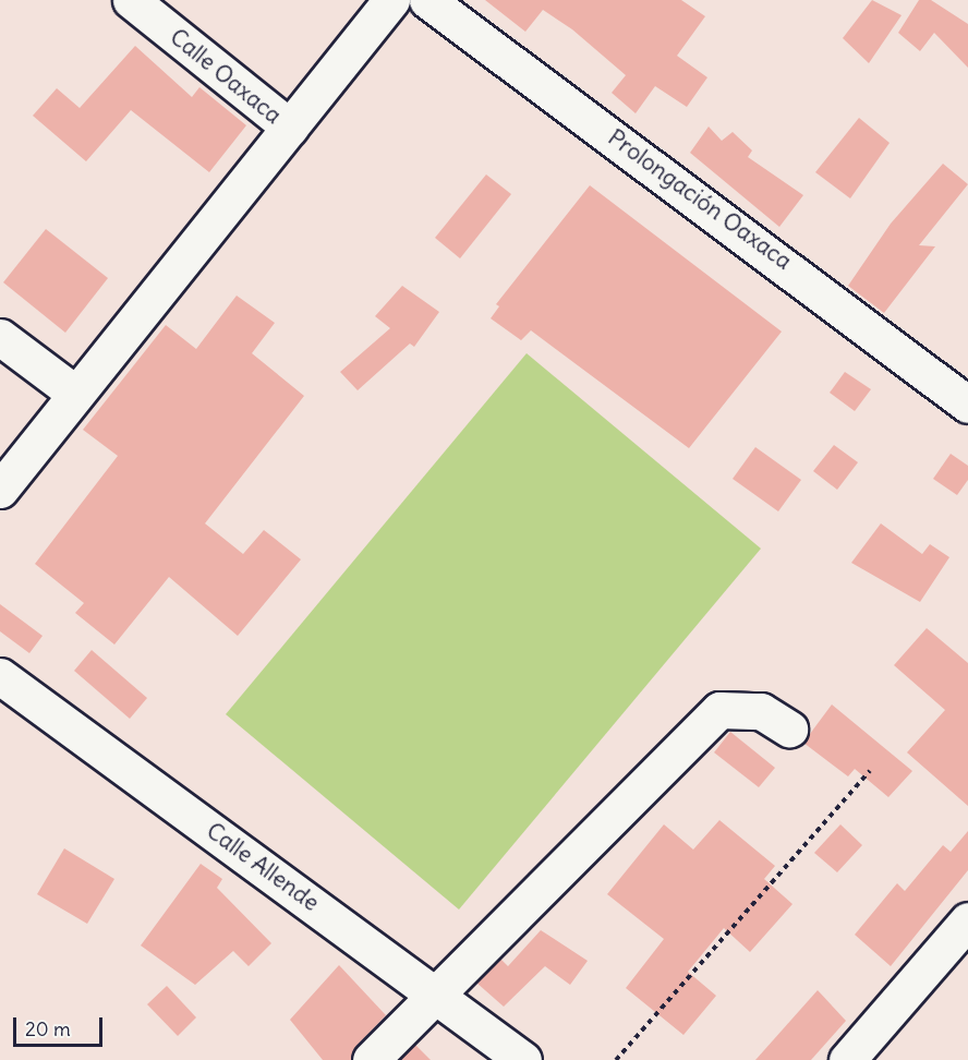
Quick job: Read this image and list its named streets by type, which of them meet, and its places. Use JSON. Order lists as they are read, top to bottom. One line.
{"streets":{"street":["Calle Oaxaca","Prolongación Oaxaca","Calle Allende"]},"scale_bar":"20 m"}
